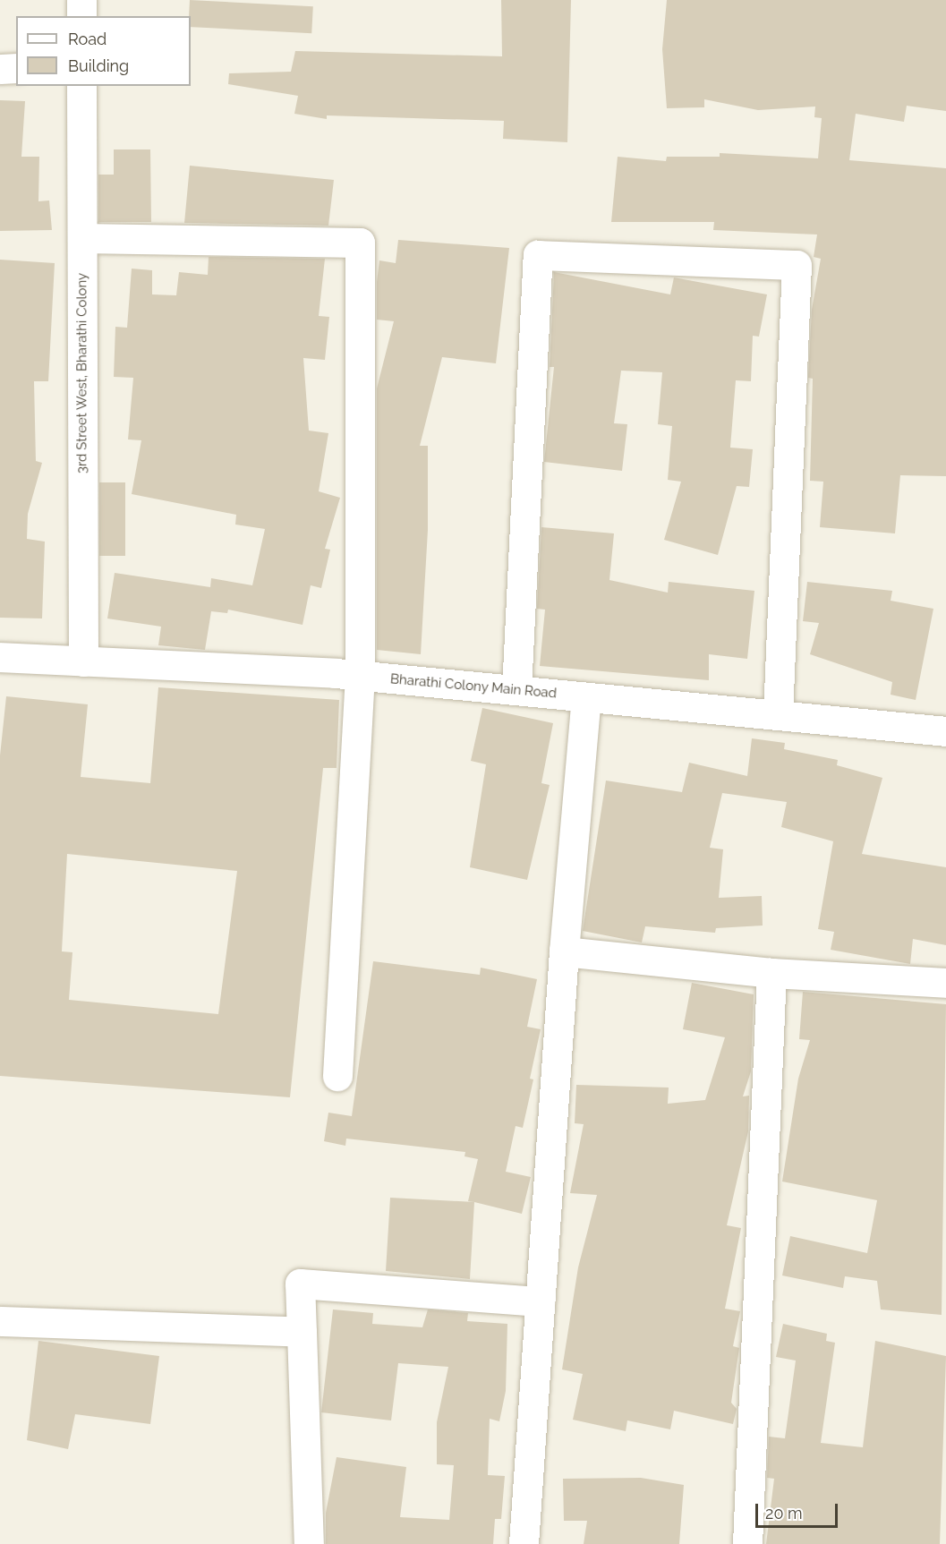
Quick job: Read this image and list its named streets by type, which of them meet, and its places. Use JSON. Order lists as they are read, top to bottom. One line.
{"streets":{"street":["3rd Street West, Bharathi Colony","Bharathi Colony Main Road"]},"crossings":[["3rd Street West, Bharathi Colony","Bharathi Colony Main Road"]],"legend":["Road","Building"],"scale_bar":"20 m"}
